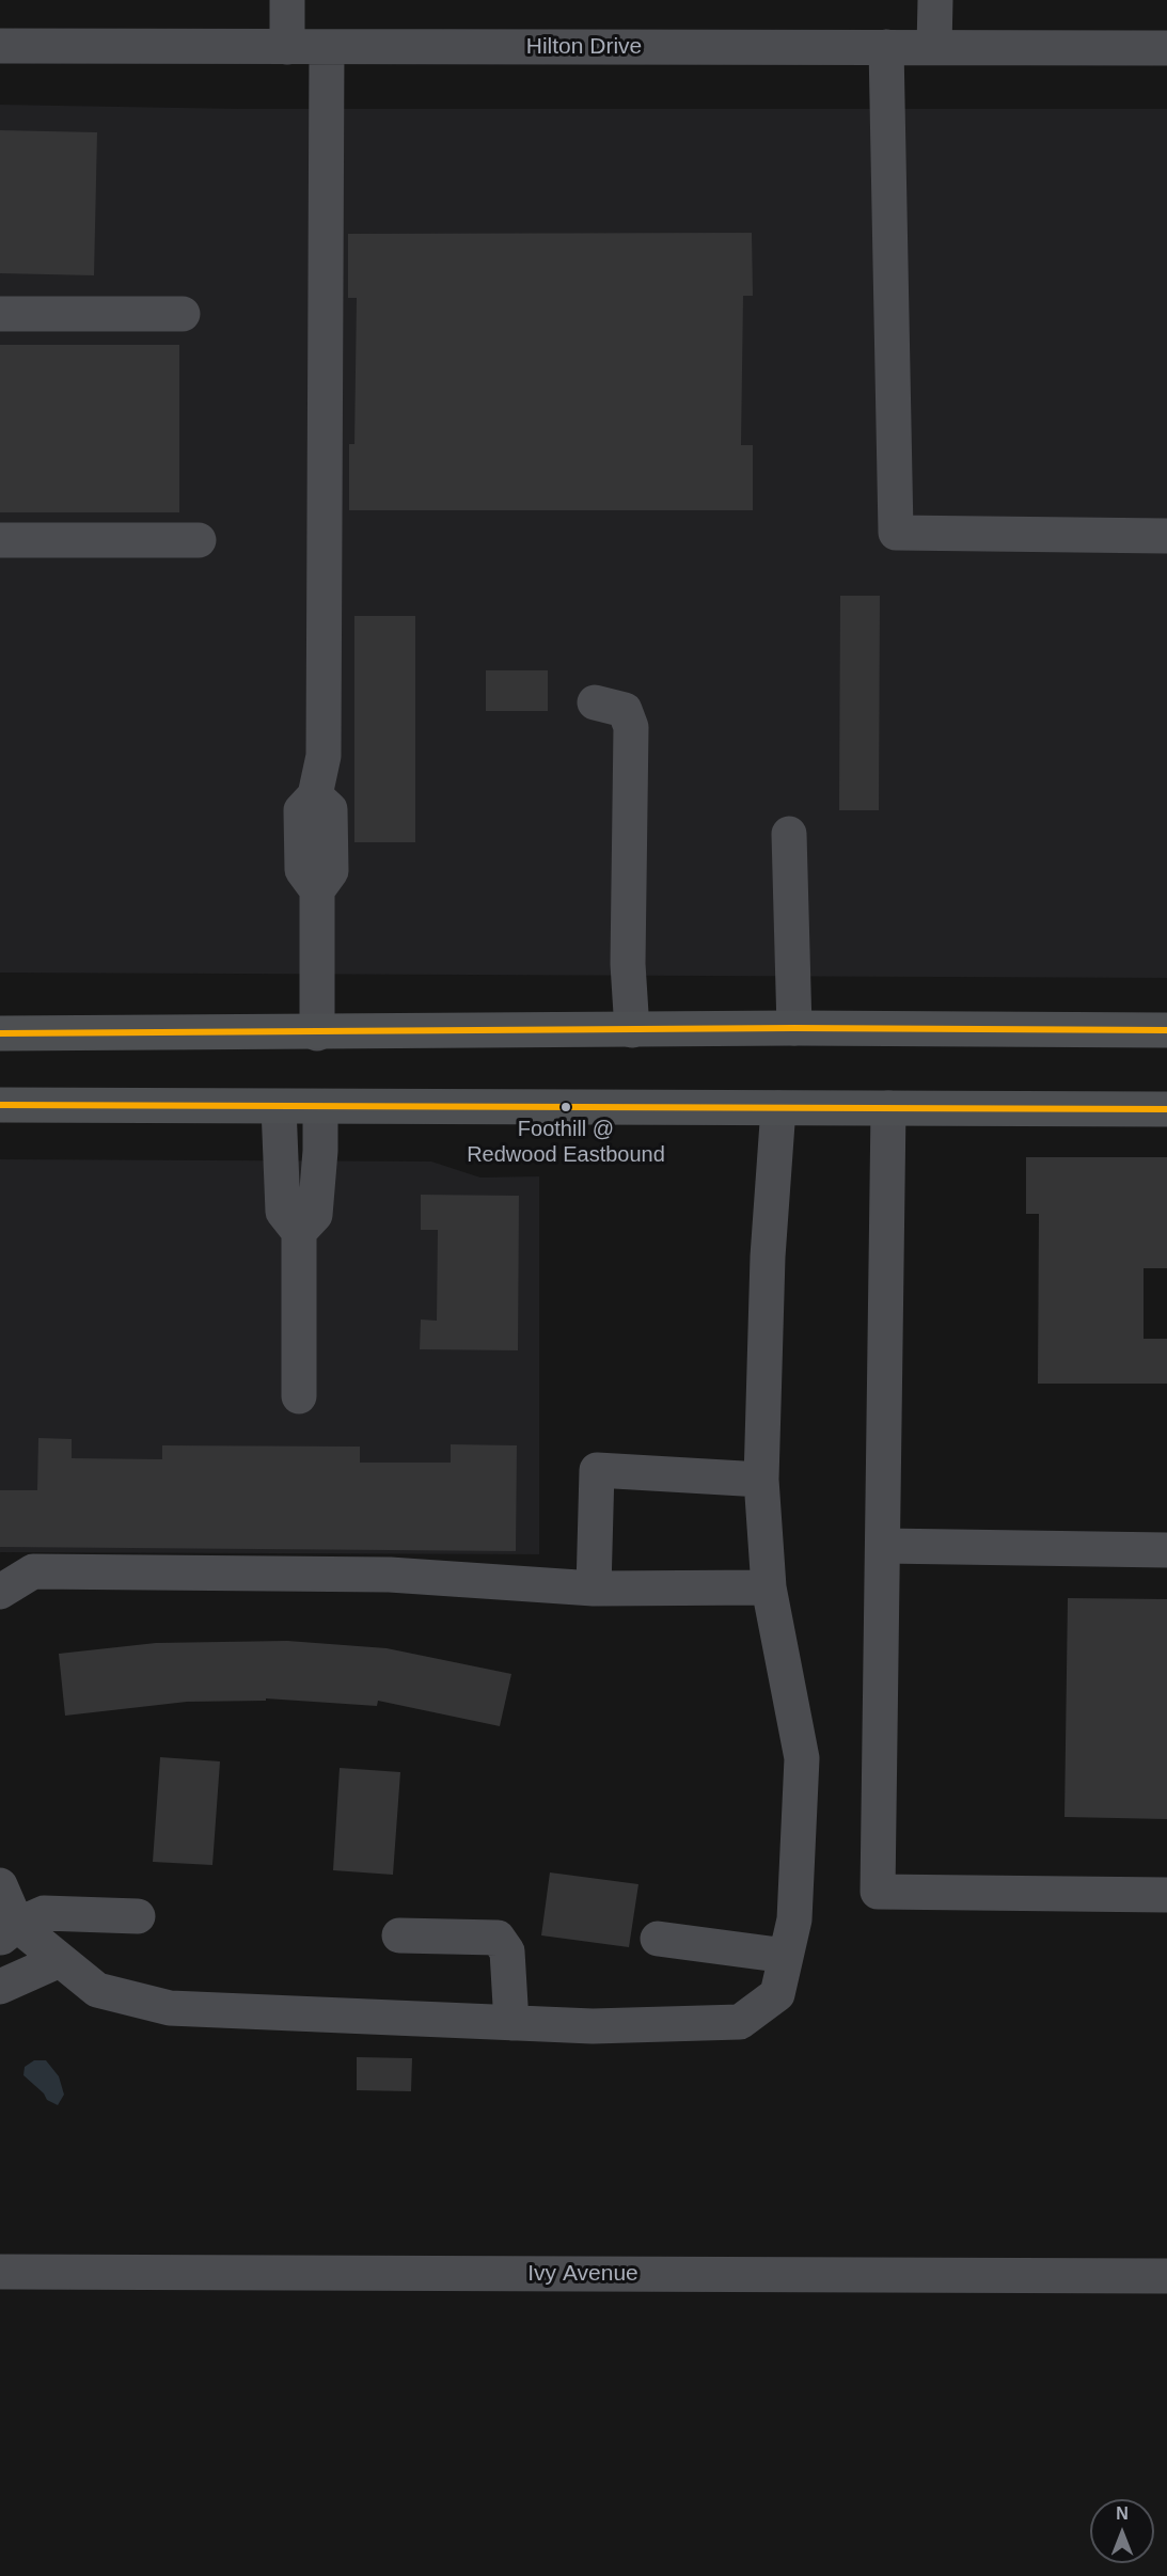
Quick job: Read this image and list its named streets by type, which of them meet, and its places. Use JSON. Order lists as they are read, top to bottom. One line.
{"streets":{"street":["Hilton Drive","Ivy Avenue"]},"places":["Foothill @ Redwood Eastbound"],"north":"top"}
